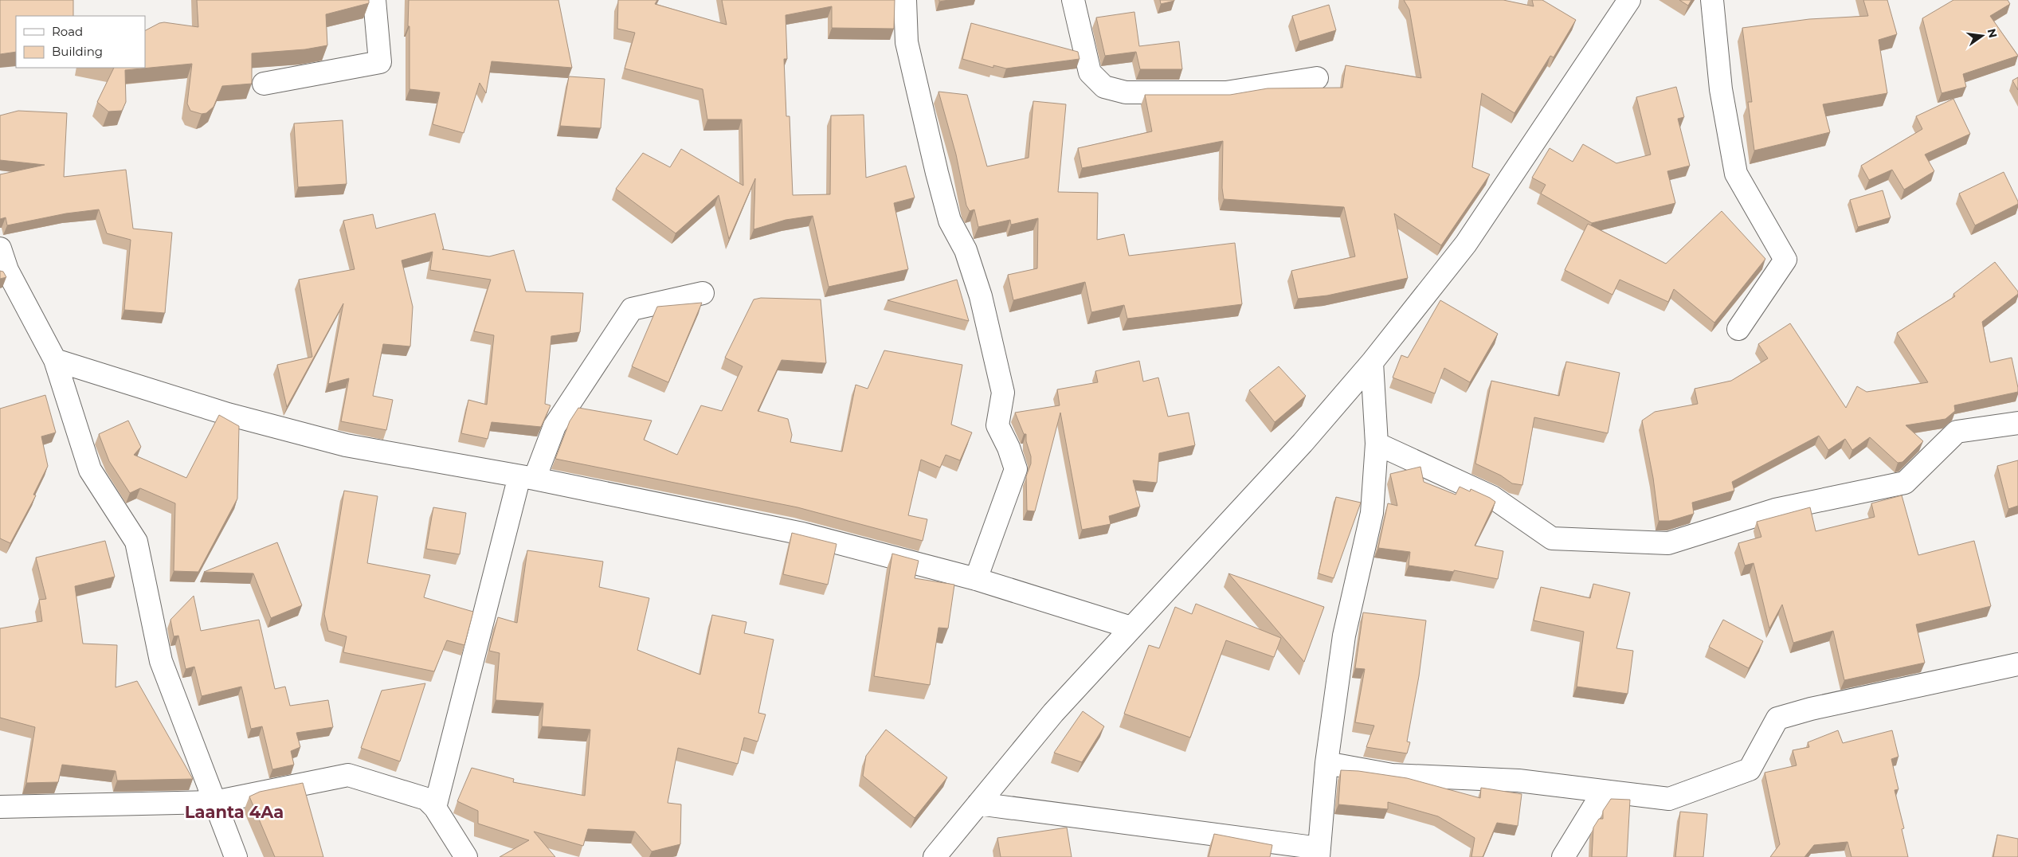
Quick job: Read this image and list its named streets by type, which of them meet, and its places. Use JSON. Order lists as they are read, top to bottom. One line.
{"districts":["Laanta 4Aa"],"legend":["Road","Building"],"north":"right"}
